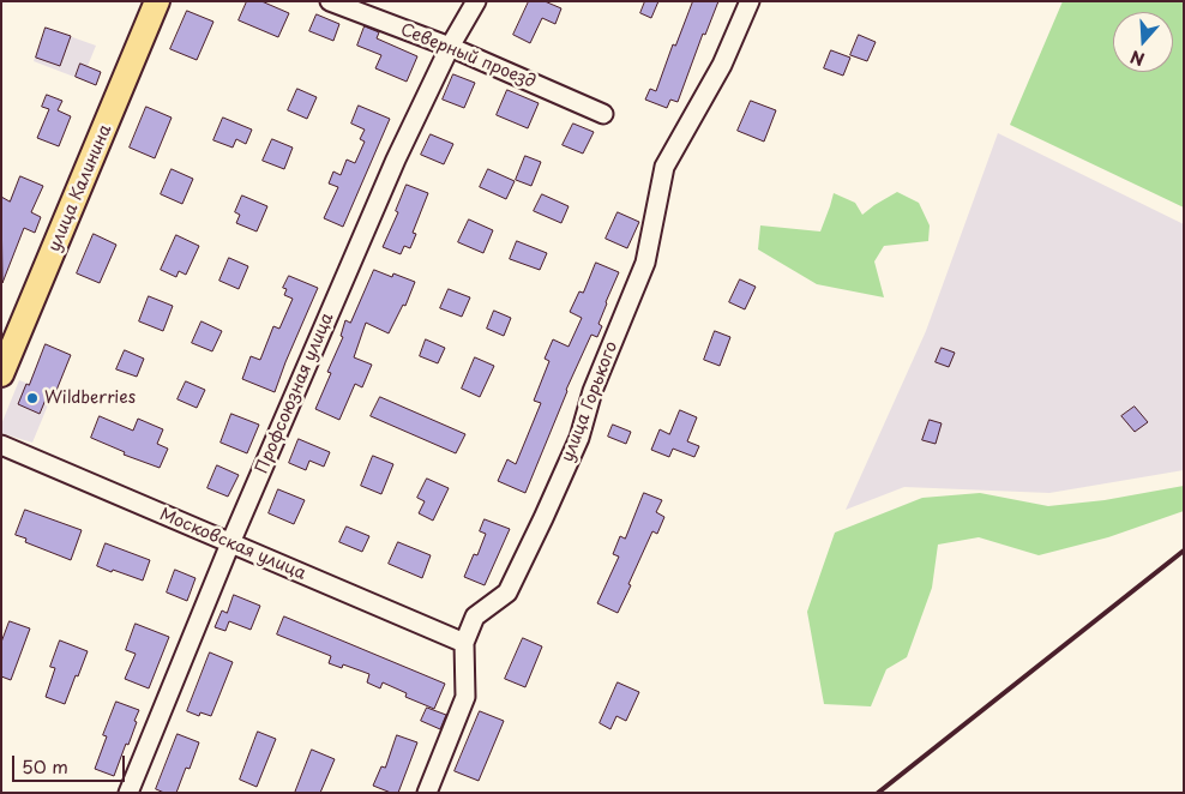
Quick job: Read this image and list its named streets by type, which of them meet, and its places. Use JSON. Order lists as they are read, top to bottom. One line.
{"streets":{"main road":["улица Калинина"],"street":["Северный проезд","Профсоюзная улица","улица Горького","Московская улица"]},"crossings":[["Северный проезд","Профсоюзная улица"],["Профсоюзная улица","Московская улица"],["улица Горького","Московская улица"]],"places":["Wildberries"],"scale_bar":"50 m","north":"bottom"}
